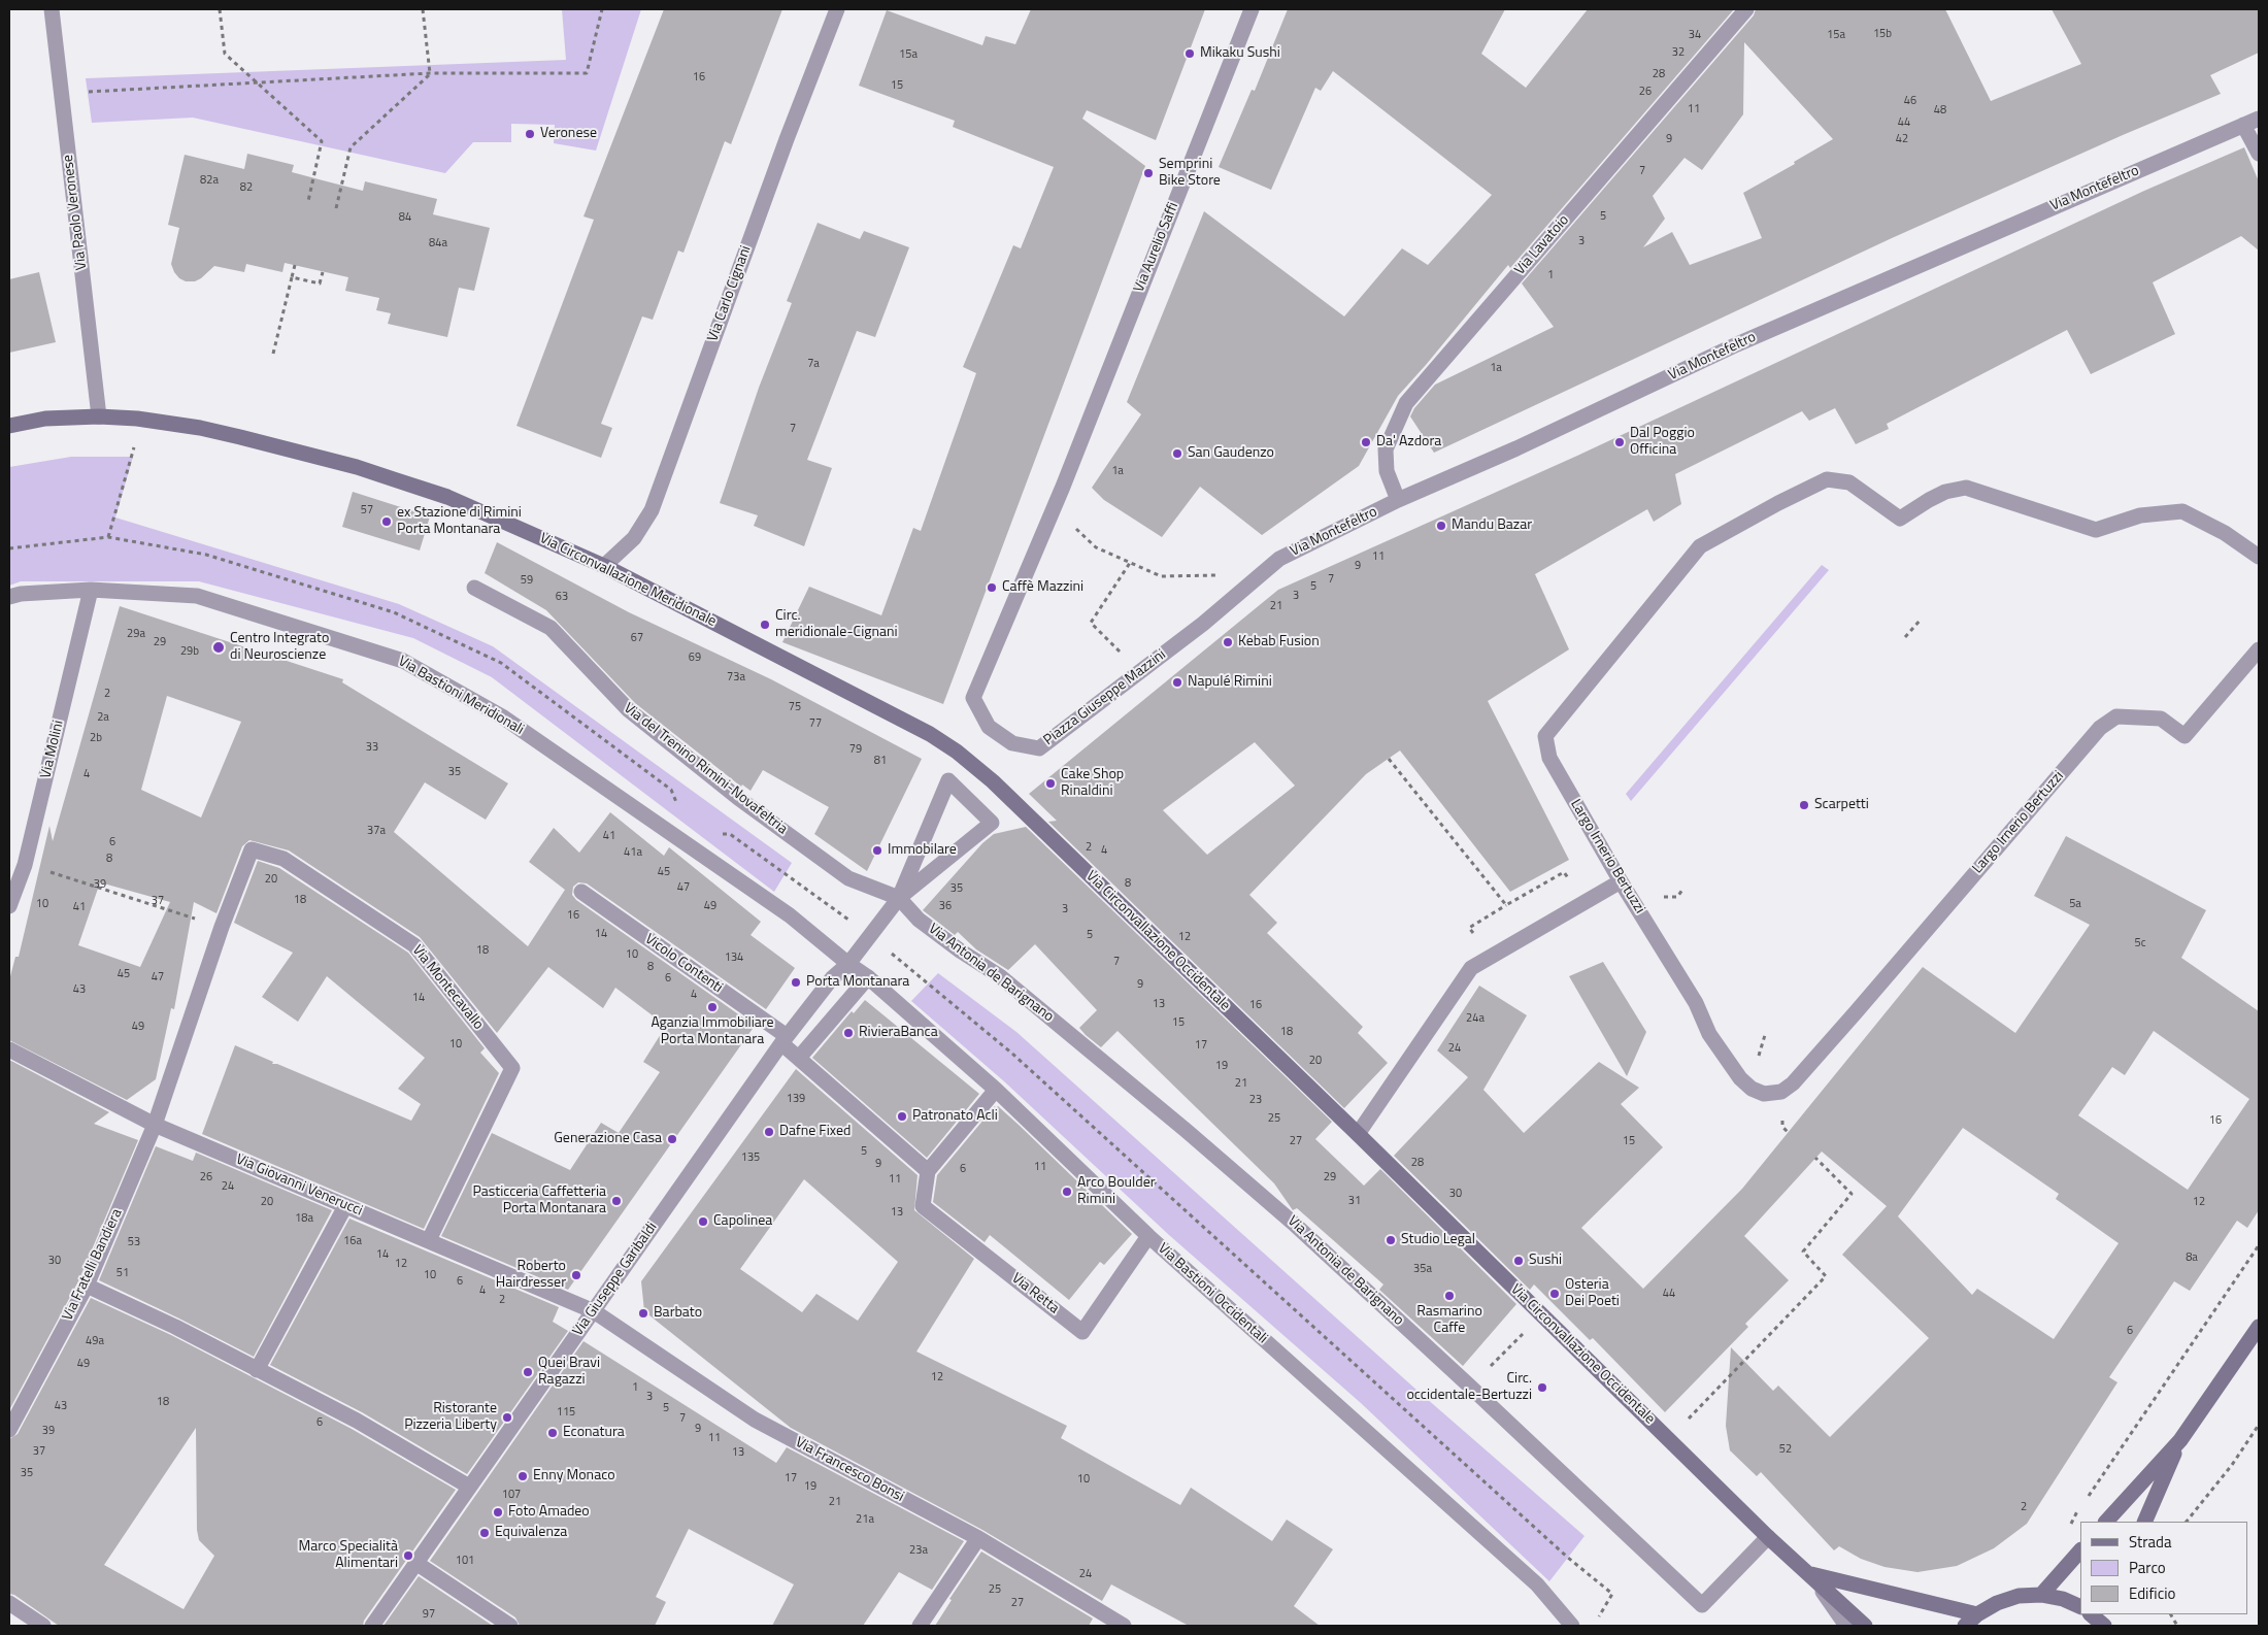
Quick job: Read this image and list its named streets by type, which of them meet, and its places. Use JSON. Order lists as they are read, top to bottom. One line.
{"streets":{"street":["Via Montefeltro","Via Paolo Veronese","Via Lavatoio","Via Aurelio Saffi","Via Carlo Cignani","Via Circonvallazione Meridionale","Via Bastioni Meridionali","Piazza Giuseppe Mazzini","Via Molini","Via del Trenino Rimini-Novafeltria","Largo Irnerio Bertuzzi","Via Circonvallazione Occidentale","Vicolo Contenti","Via Antonia de Barignano","Via Montecavallo","Via Giovanni Venerucci","Via Fratelli Bandiera","Via Giuseppe Garibaldi","Via Retta","Via Bastioni Occidentali","Via Francesco Bonsi"]},"crossings":[["Via Montefeltro","Via Lavatoio"],["Via Montefeltro","Piazza Giuseppe Mazzini"],["Via Paolo Veronese","Via Circonvallazione Meridionale"],["Via Aurelio Saffi","Piazza Giuseppe Mazzini"],["Via Carlo Cignani","Via Circonvallazione Meridionale"],["Via Circonvallazione Meridionale","Via Circonvallazione Occidentale"],["Via Bastioni Meridionali","Via Molini"],["Via Bastioni Meridionali","Via Giuseppe Garibaldi"],["Via Bastioni Meridionali","Via Bastioni Occidentali"],["Via del Trenino Rimini-Novafeltria","Via Antonia de Barignano"],["Via Circonvallazione Occidentale","Via Antonia de Barignano"],["Vicolo Contenti","Via Giuseppe Garibaldi"],["Via Montecavallo","Via Giovanni Venerucci"],["Via Montecavallo","Via Fratelli Bandiera"],["Via Giovanni Venerucci","Via Fratelli Bandiera"],["Via Giovanni Venerucci","Via Giuseppe Garibaldi"],["Via Giovanni Venerucci","Via Francesco Bonsi"],["Via Giuseppe Garibaldi","Via Bastioni Occidentali"],["Via Giuseppe Garibaldi","Via Francesco Bonsi"],["Via Retta","Via Bastioni Occidentali"]],"places":["Mikaku Sushi","Veronese","Semprini Bike Store","Da' Azdora","Dal Poggio Officina","San Gaudenzo","ex Stazione di Rimini Porta Montanara","Mandu Bazar","Caffè Mazzini","Circ. meridionale-Cignani","Kebab Fusion","Centro Integrato di Neuroscienze","Napulé Rimini","Cake Shop Rinaldini","Scarpetti","Immobilare","Porta Montanara","Aganzia Immobiliare Porta Montanara","RivieraBanca","Patronato Acli","Dafne Fixed","Generazione Casa","Arco Boulder Rimini","Pasticceria Caffetteria Porta Montanara","Capolinea","Studio Legal","Sushi","Roberto Hairdresser","Osteria Dei Poeti","Rasmarino Caffe","Barbato","Quei Bravi Ragazzi","Circ. occidentale-Bertuzzi","Ristorante Pizzeria Liberty","Econatura","Enny Monaco","Foto Amadeo","Equivalenza","Marco Specialità Alimentari"],"house_numbers":["15b","34","15a","32","15a","28","16","15","26","46","11","48","44","9","42","7","82a","82","5","84","3","84a","1","7a","1a","7","1a","57","11","9","7","59","5","3","63","21","29a","67","29","29b","69","73a","2","75","2a","77","2b","33","79","81","35","4","37a","41","6","2","4","41a","8","45","20","8","39","47","35","18","37","10","5a","49","36","41","3","16","14","5","12","5c","18","10","134","7","8","45","47","6","9","43","4","14","13","16","24a","15","49","18","10","17","24","20","19","21","139","23","25","16","27","15","5","135","28","9","11","6","26","29","11","24","30","31","20","12","13","18a","16a","53","14","8a","30","12","35a","51","10","6","4","44","2","6","49a","49","12","1","3","18","43","5","115","7","6","9","39","11","52","37","13","35","17","10","19","107","21","2","21a","23a","101","24","25","27","97"],"legend":["Strada","Parco","Edificio"]}
